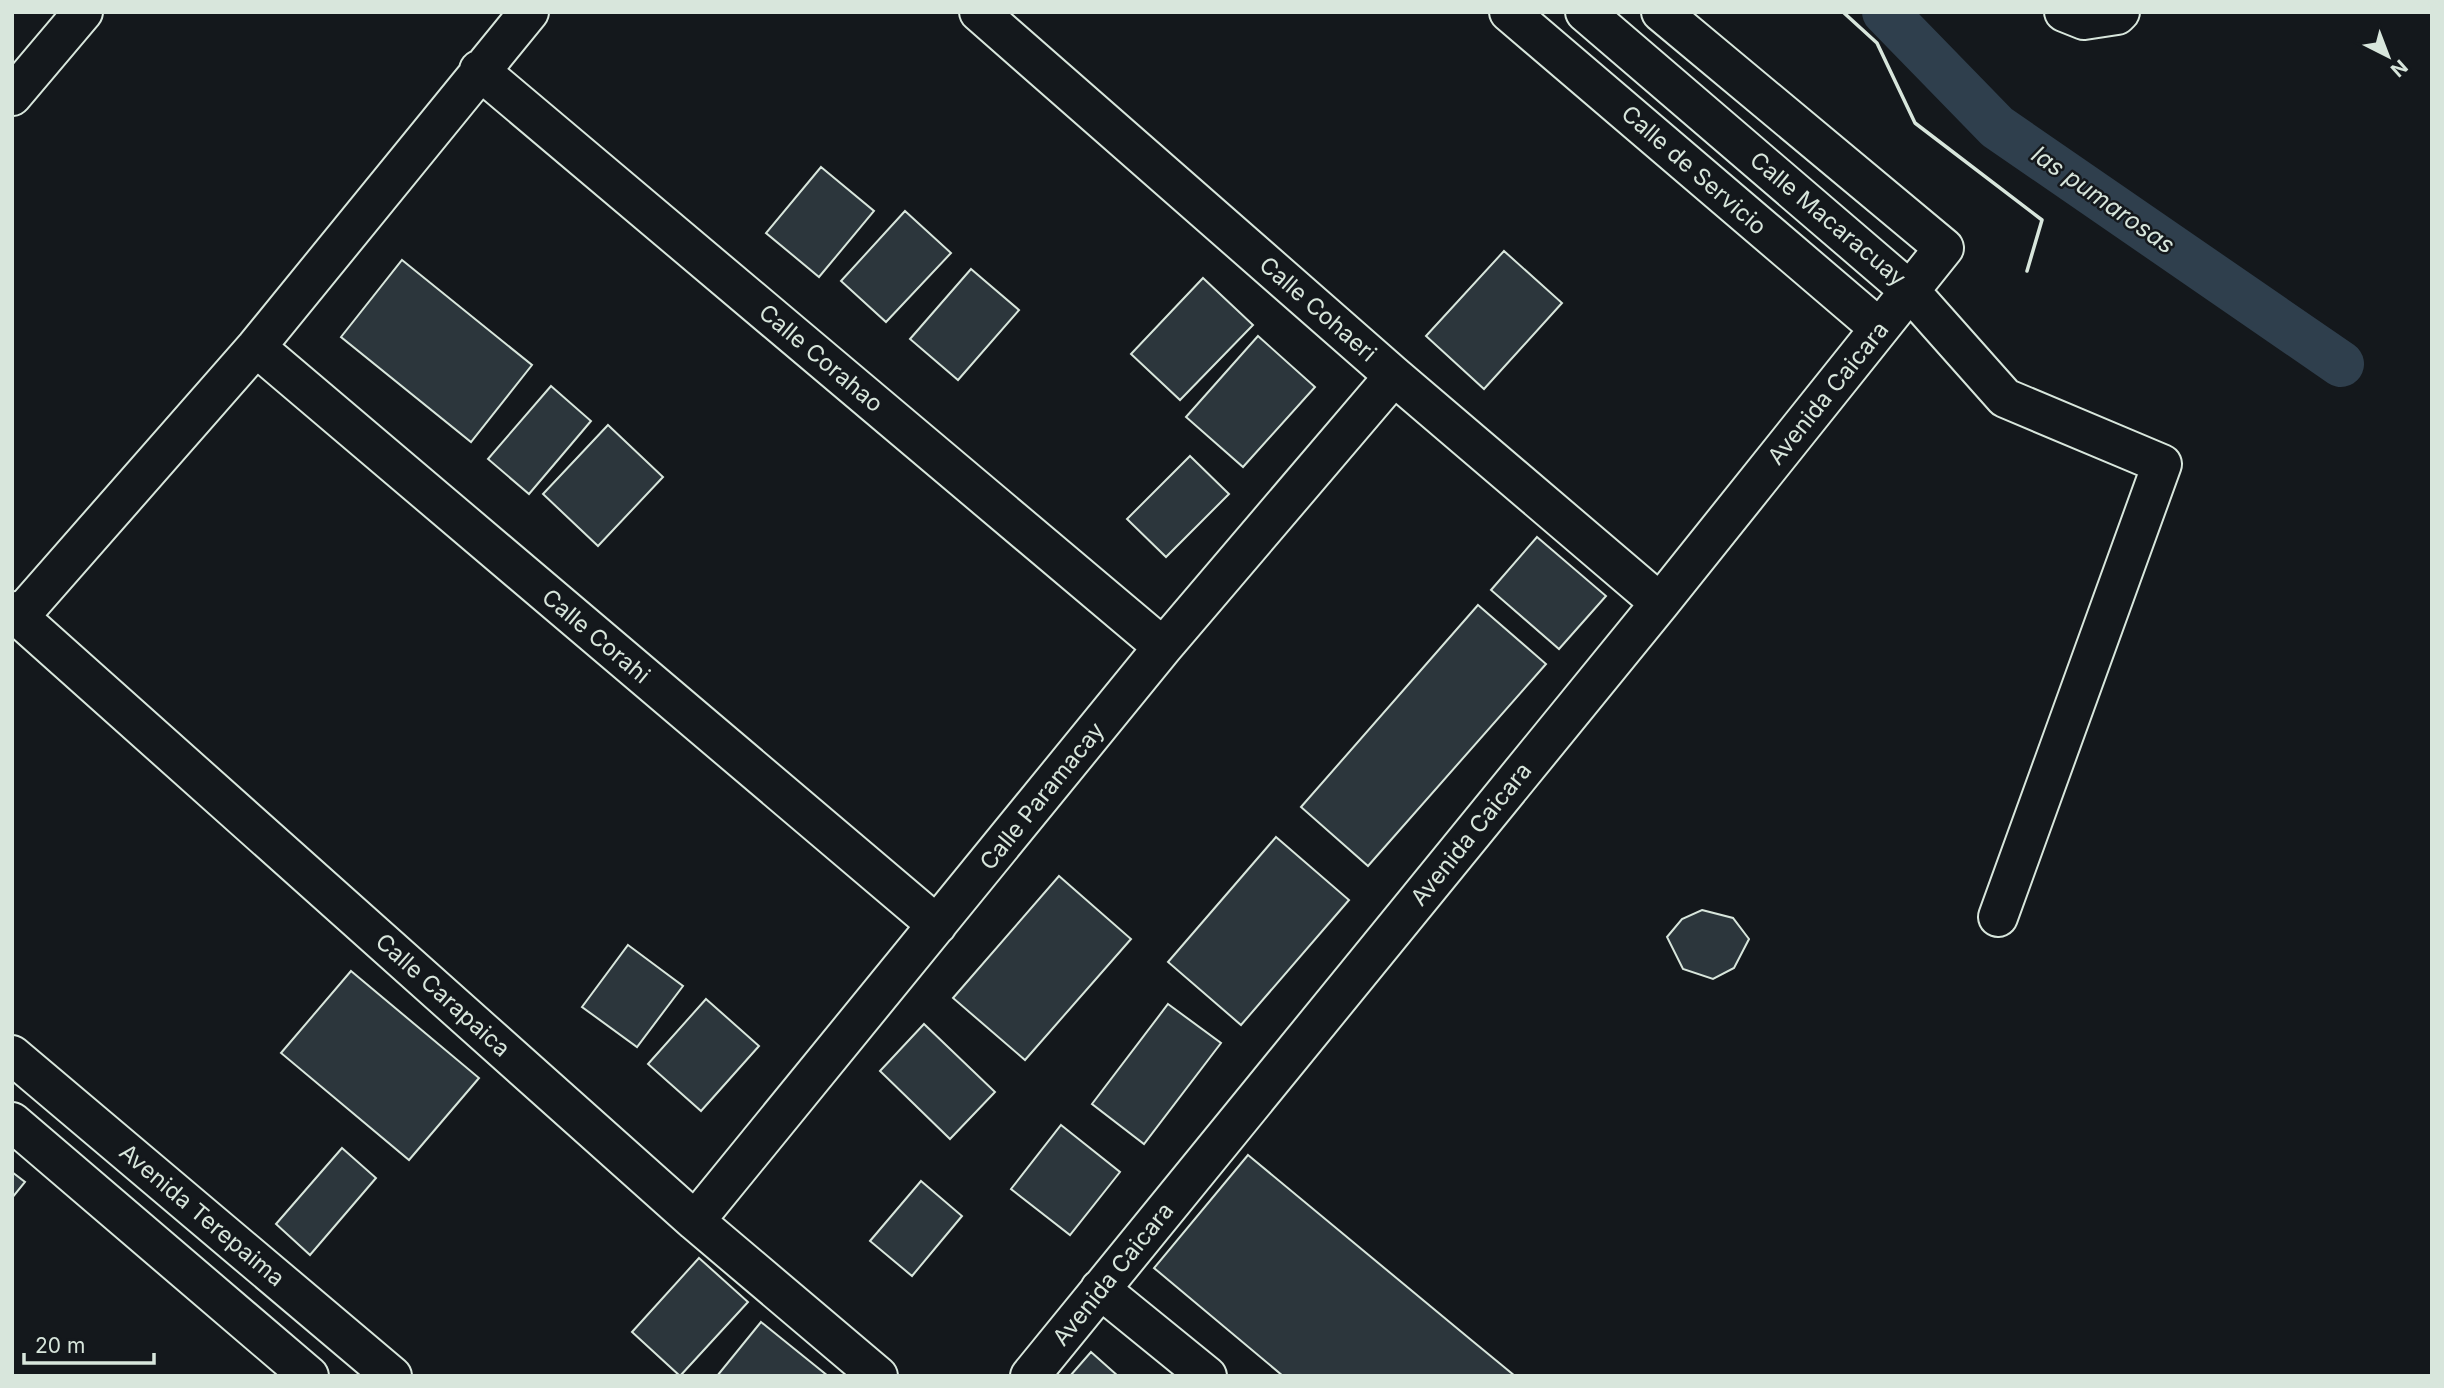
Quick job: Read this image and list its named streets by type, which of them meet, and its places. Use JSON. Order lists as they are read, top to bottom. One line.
{"streets":{"street":["Calle de Servicio","Calle Macaracuay","Calle Cohaeri","Calle Corahao","Avenida Caicara","Calle Corahi","Calle Paramacay","Calle Carapaica","Avenida Terepaima"]},"crossings":[["Calle de Servicio","Avenida Caicara"],["Calle Macaracuay","Avenida Caicara"],["Calle Cohaeri","Avenida Caicara"],["Calle Cohaeri","Calle Paramacay"],["Calle Corahao","Calle Paramacay"],["Calle Corahi","Calle Paramacay"],["Calle Paramacay","Calle Carapaica"]],"water":["las pumarosas"],"scale_bar":"20 m","north":"bottom right"}
